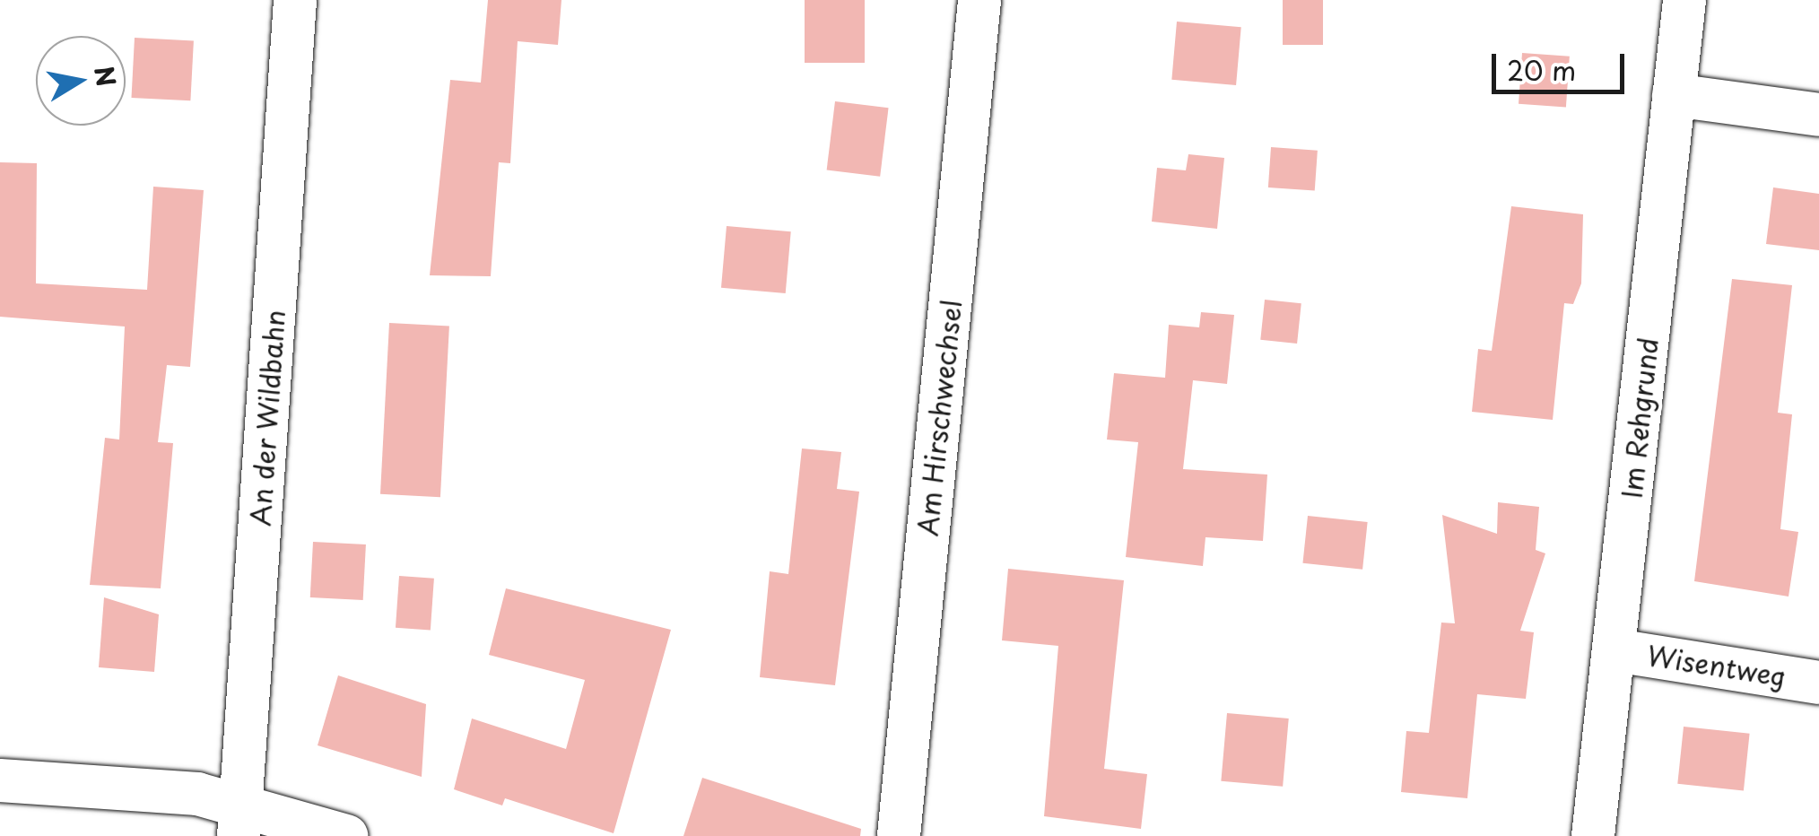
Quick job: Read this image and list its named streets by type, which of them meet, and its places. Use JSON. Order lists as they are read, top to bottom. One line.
{"streets":{"street":["An der Wildbahn","Am Hirschwechsel","Im Rehgrund","Wisentweg"]},"crossings":[["Im Rehgrund","Wisentweg"]],"scale_bar":"20 m","north":"right"}
